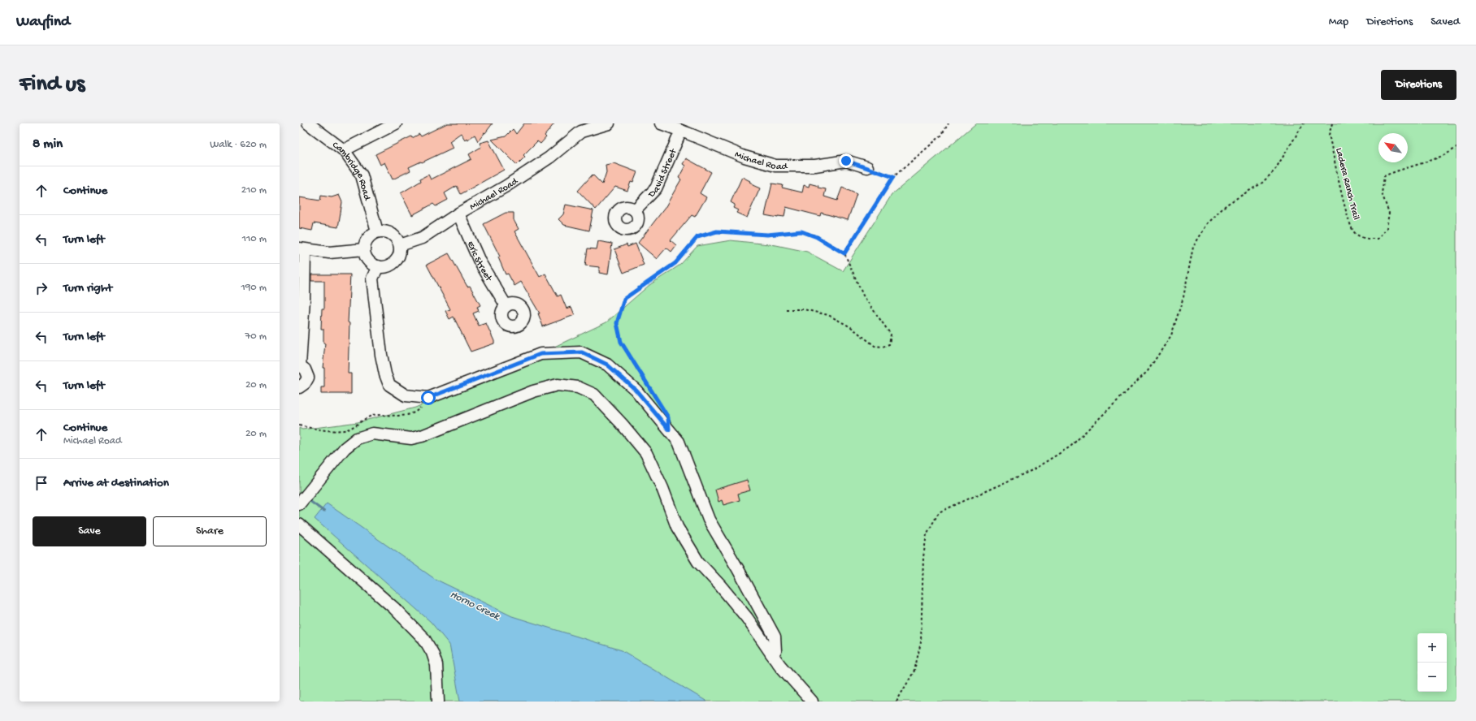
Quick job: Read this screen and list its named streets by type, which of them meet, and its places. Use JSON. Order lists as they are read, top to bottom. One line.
{"streets":{"street":["Michael Road","Cambridge Road","David Street","Eric Street"],"path":["Ladera Ranch Trail"]},"crossings":[["Michael Road","Cambridge Road"],["Michael Road","David Street"],["Michael Road","Eric Street"]],"water":["Horno Creek"],"north":"top left","page":{"header":"Wayfind","nav":["Map","Directions","Saved"],"buttons":["Directions",["Save","Share"]],"title":"Find us","heading":["8 min","Walk · 620 m"],"list":[["Continue","210 m"],["Turn left","110 m"],["Turn right","190 m"],["Turn left","70 m"],["Turn left","20 m"],["Continue","Michael Road","20 m"],"Arrive at destination"],"map_buttons":["+","−"]}}
